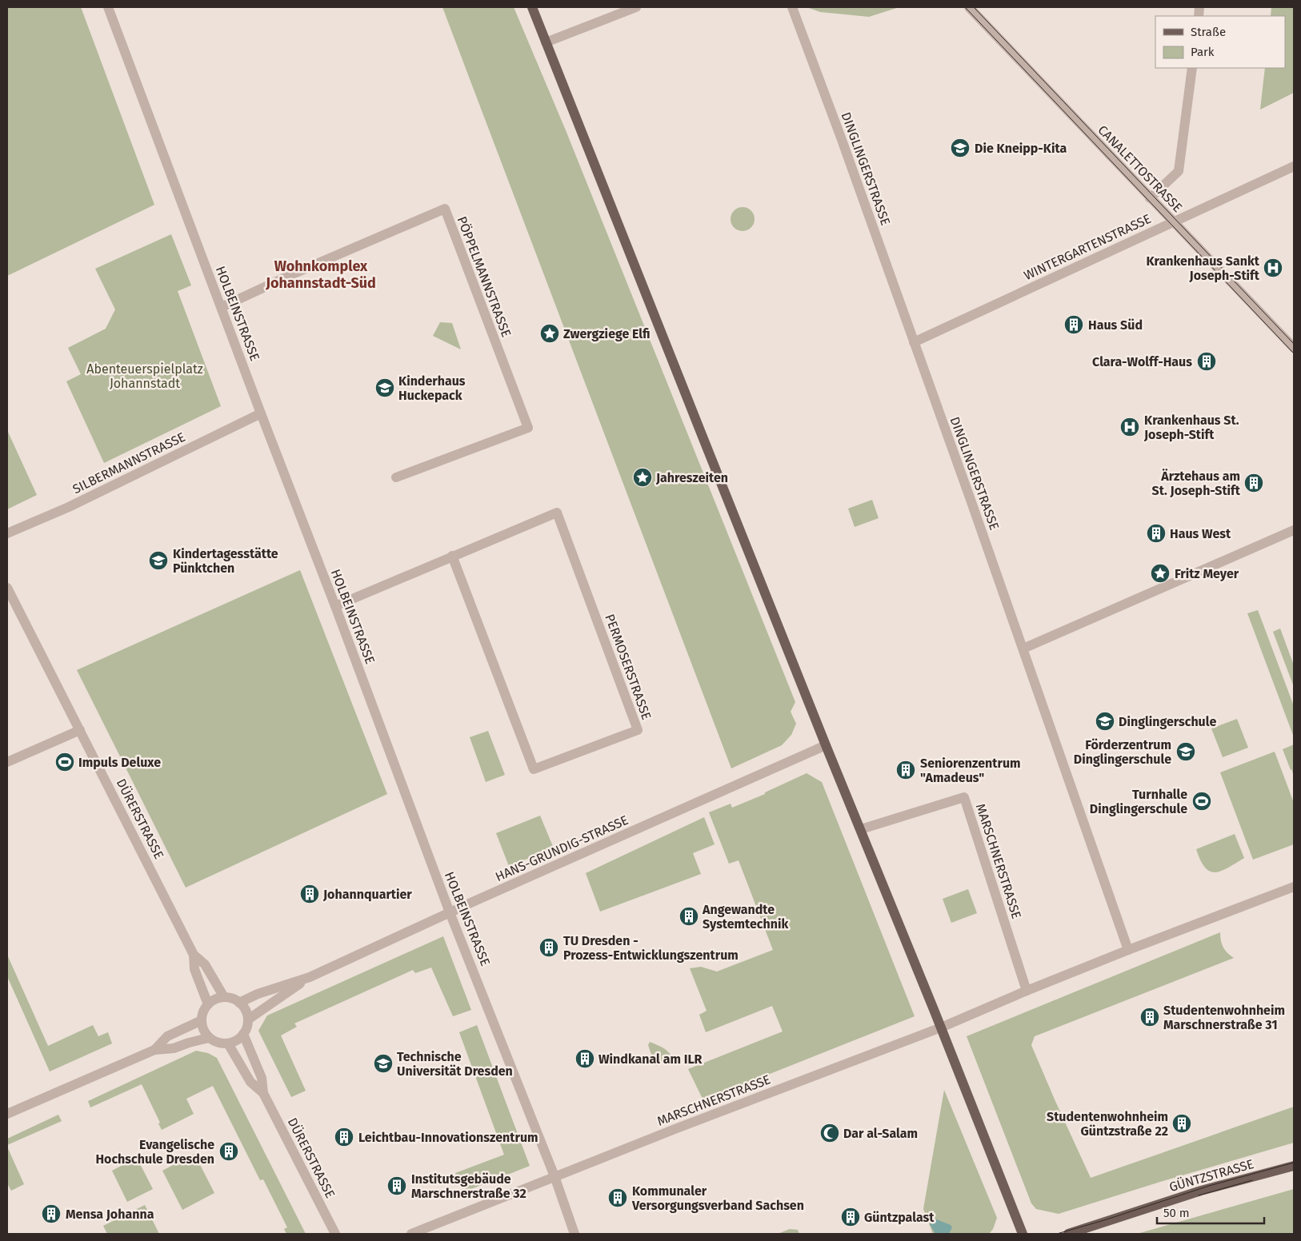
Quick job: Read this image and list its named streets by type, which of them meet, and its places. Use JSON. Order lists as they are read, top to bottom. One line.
{"streets":{"main road":["GÜNTZSTRASSE"],"street":["DINGLINGERSTRASSE","CANALETTOSTRASSE","WINTERGARTENSTRASSE","PÖPPELMANNSTRASSE","HOLBEINSTRASSE","SILBERMANNSTRASSE","PERMOSERSTRASSE","DÜRERSTRASSE","HANS-GRUNDIG-STRASSE","MARSCHNERSTRASSE"]},"crossings":[["DINGLINGERSTRASSE","WINTERGARTENSTRASSE"],["DINGLINGERSTRASSE","MARSCHNERSTRASSE"],["CANALETTOSTRASSE","WINTERGARTENSTRASSE"],["PÖPPELMANNSTRASSE","HOLBEINSTRASSE"],["HOLBEINSTRASSE","SILBERMANNSTRASSE"],["HOLBEINSTRASSE","PERMOSERSTRASSE"],["HOLBEINSTRASSE","HANS-GRUNDIG-STRASSE"],["HOLBEINSTRASSE","MARSCHNERSTRASSE"],["DÜRERSTRASSE","HANS-GRUNDIG-STRASSE"]],"districts":["Wohnkomplex Johannstadt-Süd"],"parks":["Abenteuerspielplatz Johannstadt"],"places":{"school or university":["Die Kneipp-Kita","Kinderhaus Huckepack","Kindertagesstätte Pünktchen","Dinglingerschule","Förderzentrum Dinglingerschule","Technische Universität Dresden"],"hospital":["Krankenhaus Sankt Joseph-Stift","Krankenhaus St. Joseph-Stift"],"building":["Haus Süd","Clara-Wolff-Haus","Ärztehaus am St. Joseph-Stift","Haus West","Seniorenzentrum \"Amadeus\"","Johannquartier","Angewandte Systemtechnik","TU Dresden - Prozess-Entwicklungszentrum","Studentenwohnheim Marschnerstraße 31","Windkanal am ILR","Studentenwohnheim Güntzstraße 22","Leichtbau-Innovationszentrum","Evangelische Hochschule Dresden","Institutsgebäude Marschnerstraße 32","Kommunaler Versorgungsverband Sachsen","Mensa Johanna","Güntzpalast"],"place":["Zwergziege Elfi","Jahreszeiten","Fritz Meyer"],"sports":["Impuls Deluxe","Turnhalle Dinglingerschule"],"mosque":["Dar al-Salam"]},"legend":["Straße","Park"],"scale_bar":"50 m"}
